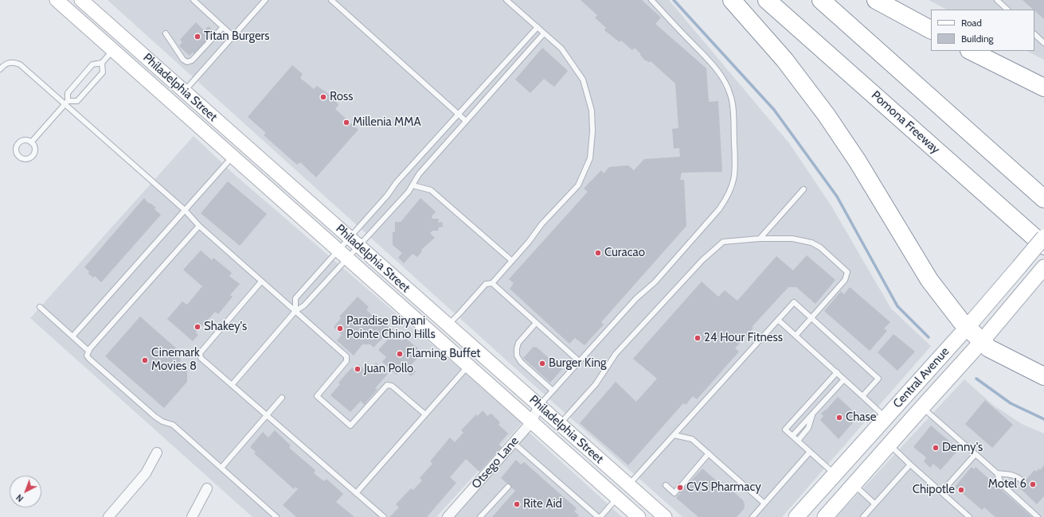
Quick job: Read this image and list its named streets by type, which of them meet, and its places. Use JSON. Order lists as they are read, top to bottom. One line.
{"streets":{"highway":["Pomona Freeway"],"main road":["Philadelphia Street","Central Avenue"],"street":["Otsego Lane"]},"crossings":[["Philadelphia Street","Otsego Lane"]],"places":["Titan Burgers","Ross","Millenia MMA","Curacao","Shakey's","Paradise Biryani Pointe Chino Hills","24 Hour Fitness","Flaming Buffet","Cinemark Movies 8","Burger King","Juan Pollo","Chase","Denny's","Motel 6","CVS Pharmacy","Chipotle","Rite Aid"],"legend":["Road","Building"],"north":"bottom left"}
